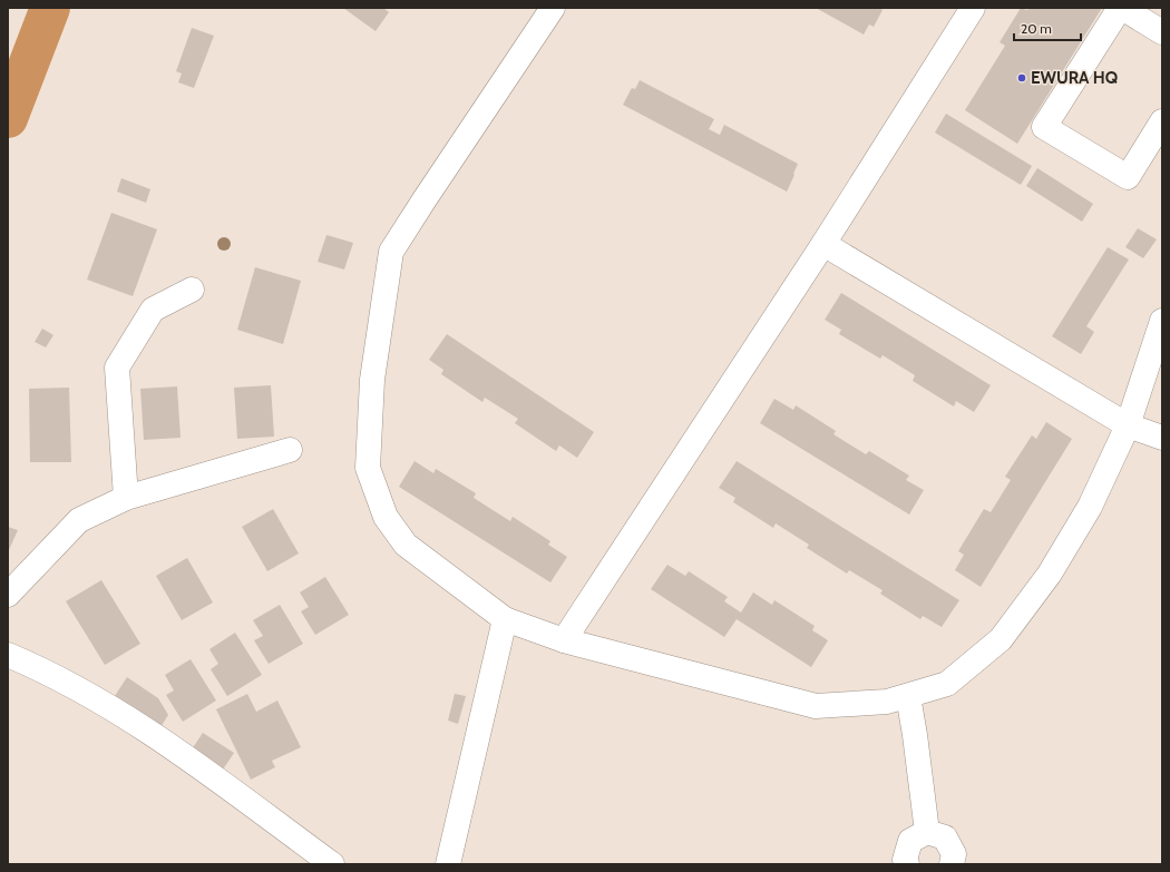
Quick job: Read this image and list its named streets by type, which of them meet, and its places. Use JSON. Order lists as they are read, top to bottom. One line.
{"places":["EWURA HQ"],"scale_bar":"20 m"}
